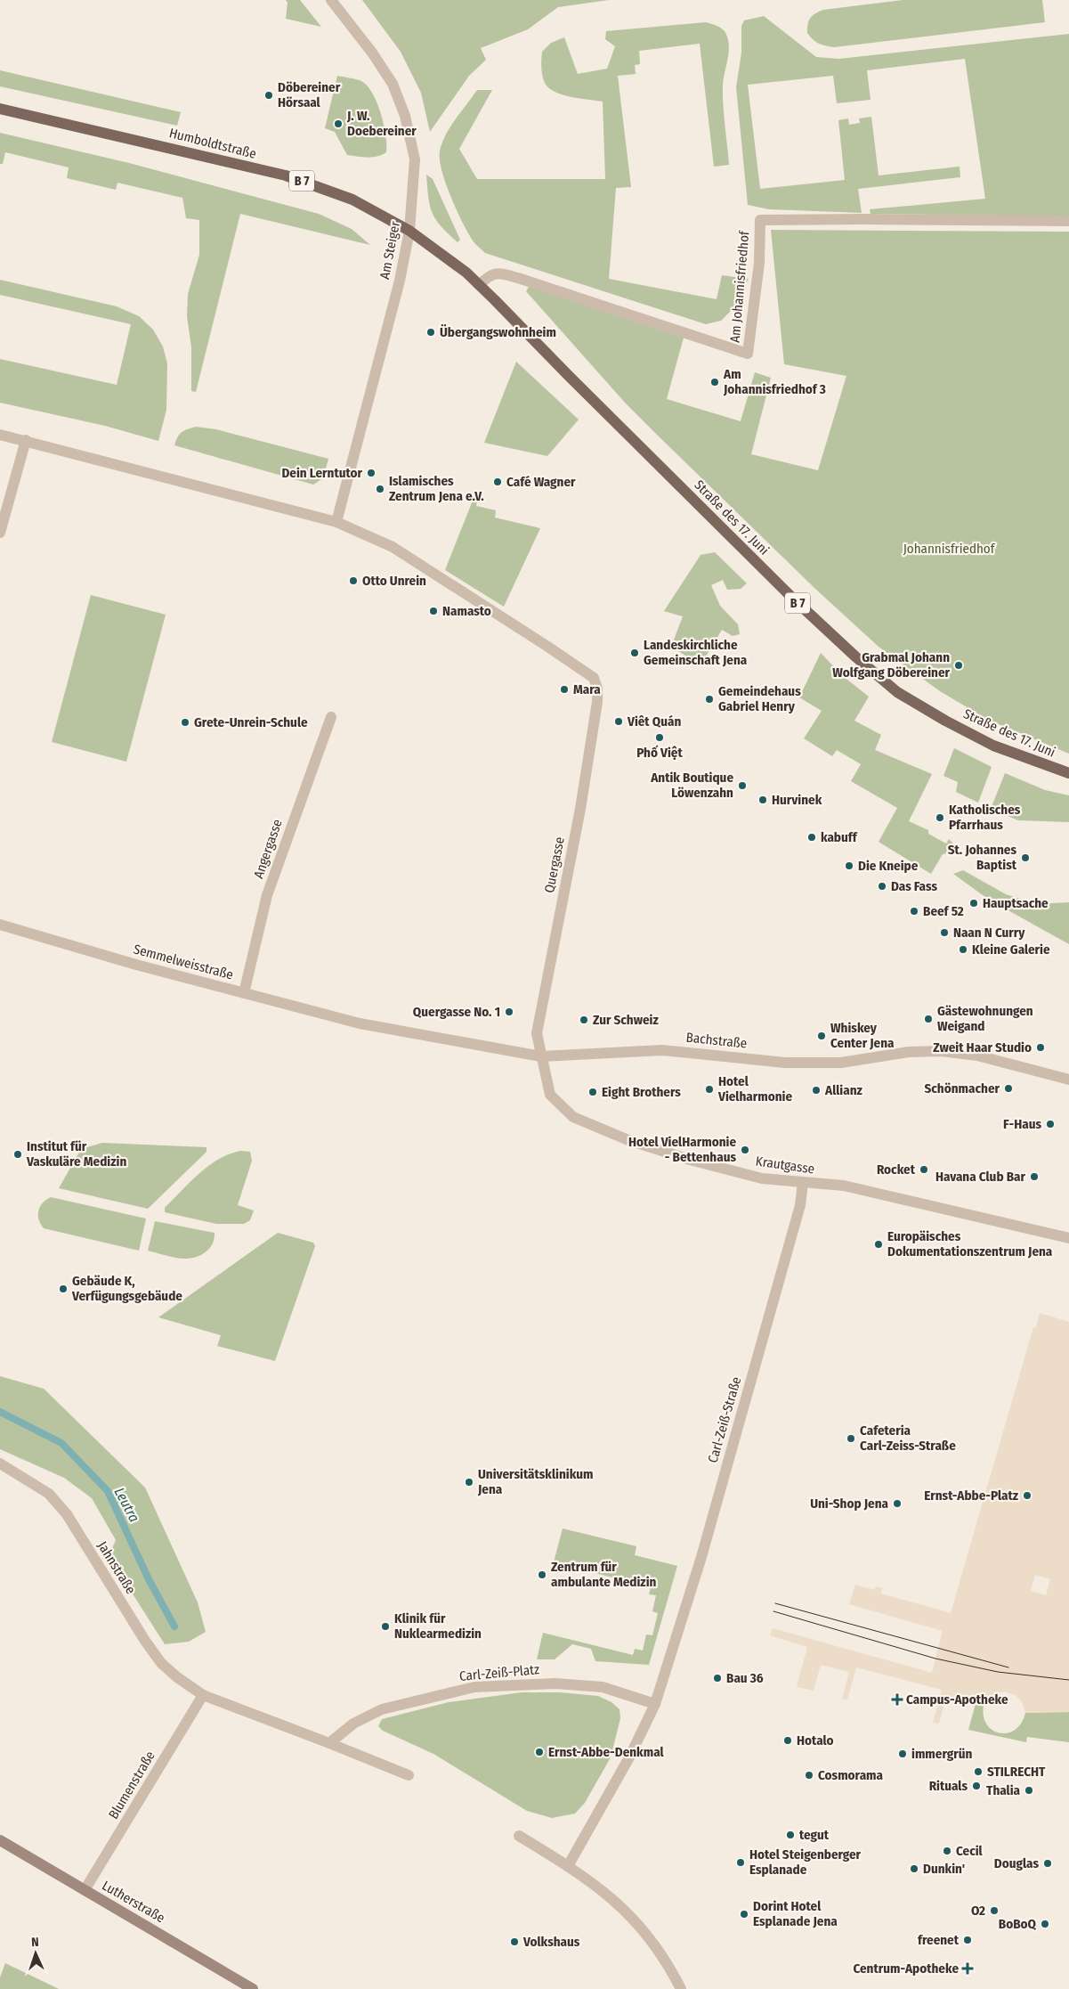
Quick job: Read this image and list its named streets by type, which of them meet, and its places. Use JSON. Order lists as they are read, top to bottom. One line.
{"streets":{"main road":["Humboldtstraße","B 7","Straße des 17. Juni"],"street":["Am Steiger","Am Johannisfriedhof","Angergasse","Quergasse","Semmelweisstraße","Bachstraße","Krautgasse","Carl-Zeiß-Straße","Jahnstraße","Carl-Zeiß-Platz","Blumenstraße","Lutherstraße"]},"crossings":[["Humboldtstraße","Am Steiger"],["Humboldtstraße","Straße des 17. Juni"],["Am Steiger","Straße des 17. Juni"],["Am Steiger","Quergasse"],["Am Johannisfriedhof","Straße des 17. Juni"],["Angergasse","Semmelweisstraße"],["Quergasse","Bachstraße"],["Quergasse","Krautgasse"],["Semmelweisstraße","Bachstraße"],["Bachstraße","Krautgasse"],["Krautgasse","Carl-Zeiß-Straße"],["Carl-Zeiß-Straße","Carl-Zeiß-Platz"],["Jahnstraße","Blumenstraße"],["Blumenstraße","Lutherstraße"]],"water":["Leutra"],"parks":["Johannisfriedhof"],"places":{"other":["Döbereiner Hörsaal","J. W. Doebereiner","Übergangswohnheim","Am Johannisfriedhof 3","Dein Lerntutor","Café Wagner","Islamisches Zentrum Jena e.V.","Otto Unrein","Namasto","Landeskirchliche Gemeinschaft Jena","Grabmal Johann Wolfgang Döbereiner","Mara","Gemeindehaus Gabriel Henry","Viêt Quán","Grete-Unrein-Schule","Phố Việt","Antik Boutique Löwenzahn","Hurvinek","Katholisches Pfarrhaus","kabuff","St. Johannes Baptist","Die Kneipe","Das Fass","Hauptsache","Beef 52","Naan N Curry","Kleine Galerie","Quergasse No. 1","Gästewohnungen Weigand","Zur Schweiz","Whiskey Center Jena","Zweit Haar Studio","Schönmacher","Hotel Vielharmonie","Allianz","Eight Brothers","F-Haus","Hotel VielHarmonie - Bettenhaus","Institut für Vaskuläre Medizin","Rocket","Havana Club Bar","Europäisches Dokumentationszentrum Jena","Gebäude K, Verfügungsgebäude","Cafeteria Carl-Zeiss-Straße","Universitätsklinikum Jena","Ernst-Abbe-Platz","Uni-Shop Jena","Zentrum für ambulante Medizin","Klinik für Nuklearmedizin","Bau 36","Hotalo","Ernst-Abbe-Denkmal","immergrün","STILRECHT","Cosmorama","Rituals","Thalia","tegut","Cecil","Hotel Steigenberger Esplanade","Douglas","Dunkin'","O2","Dorint Hotel Esplanade Jena","BoBoQ","freenet","Volkshaus"],"health":["Campus-Apotheke","Centrum-Apotheke"]},"north":"top"}
